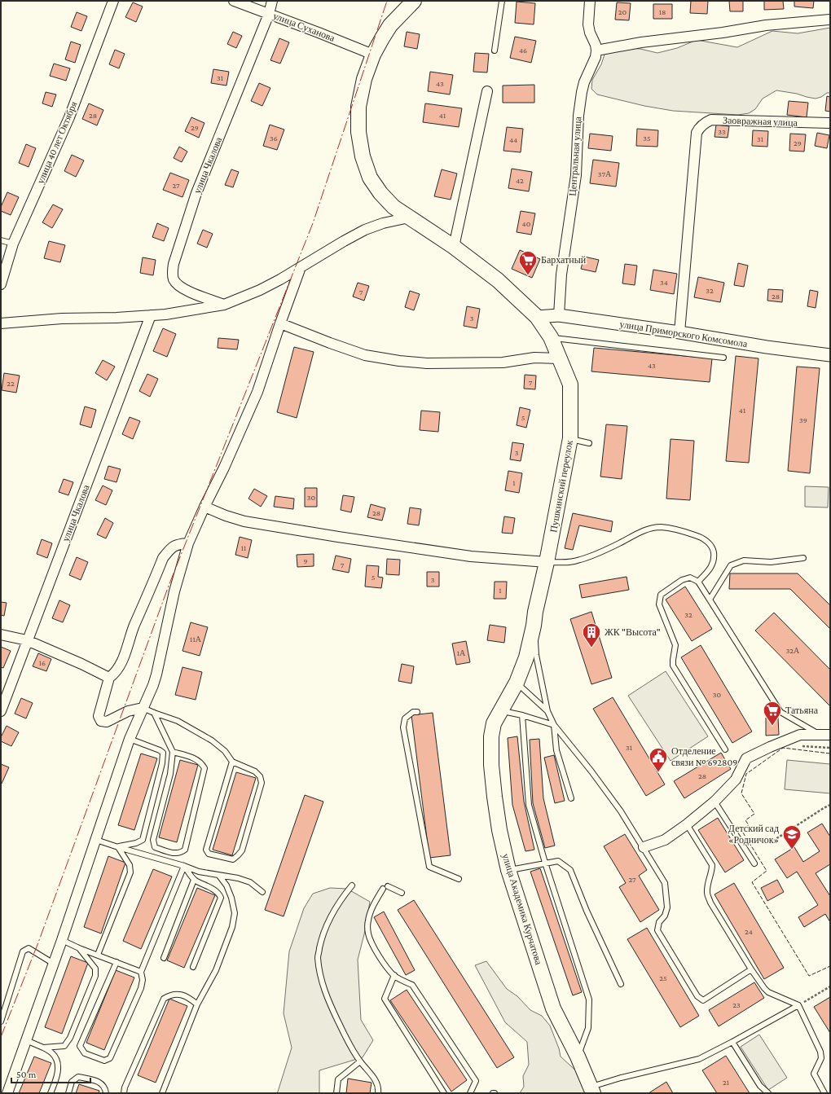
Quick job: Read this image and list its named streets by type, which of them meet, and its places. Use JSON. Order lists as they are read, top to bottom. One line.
{"streets":{"main road":["Пушкинский переулок","улица Академика Курчатова"],"street":["улица Суханова","Заовражная улица","улица 40 лет Октября","Центральная улица","улица Чкалова","улица Приморского Комсомола"]},"crossings":[["улица Суханова","улица Чкалова"],["улица Суханова","Пушкинский переулок"],["Заовражная улица","улица Приморского Комсомола"],["Центральная улица","улица Приморского Комсомола"],["улица Приморского Комсомола","Пушкинский переулок"],["Пушкинский переулок","улица Академика Курчатова"]],"places":{"supermarket":["Бархатный","Татьяна"],"building":["ЖК \"Высота\""],"public building":["Отделение связи № 692809"],"school or university":["Детский сад «Родничок»"]},"house_numbers":["20","18","46","31","43","28","41","29","33","36","35","31","44","29","37А","42","27","40","34","32","7","28","3","43","7","22","41","5","39","3","1","30","28","11","9","7","5","3","1","32","11А","32А","1А","16","30","31","28","27","24","25","23","21"],"scale_bar":"50 m"}
